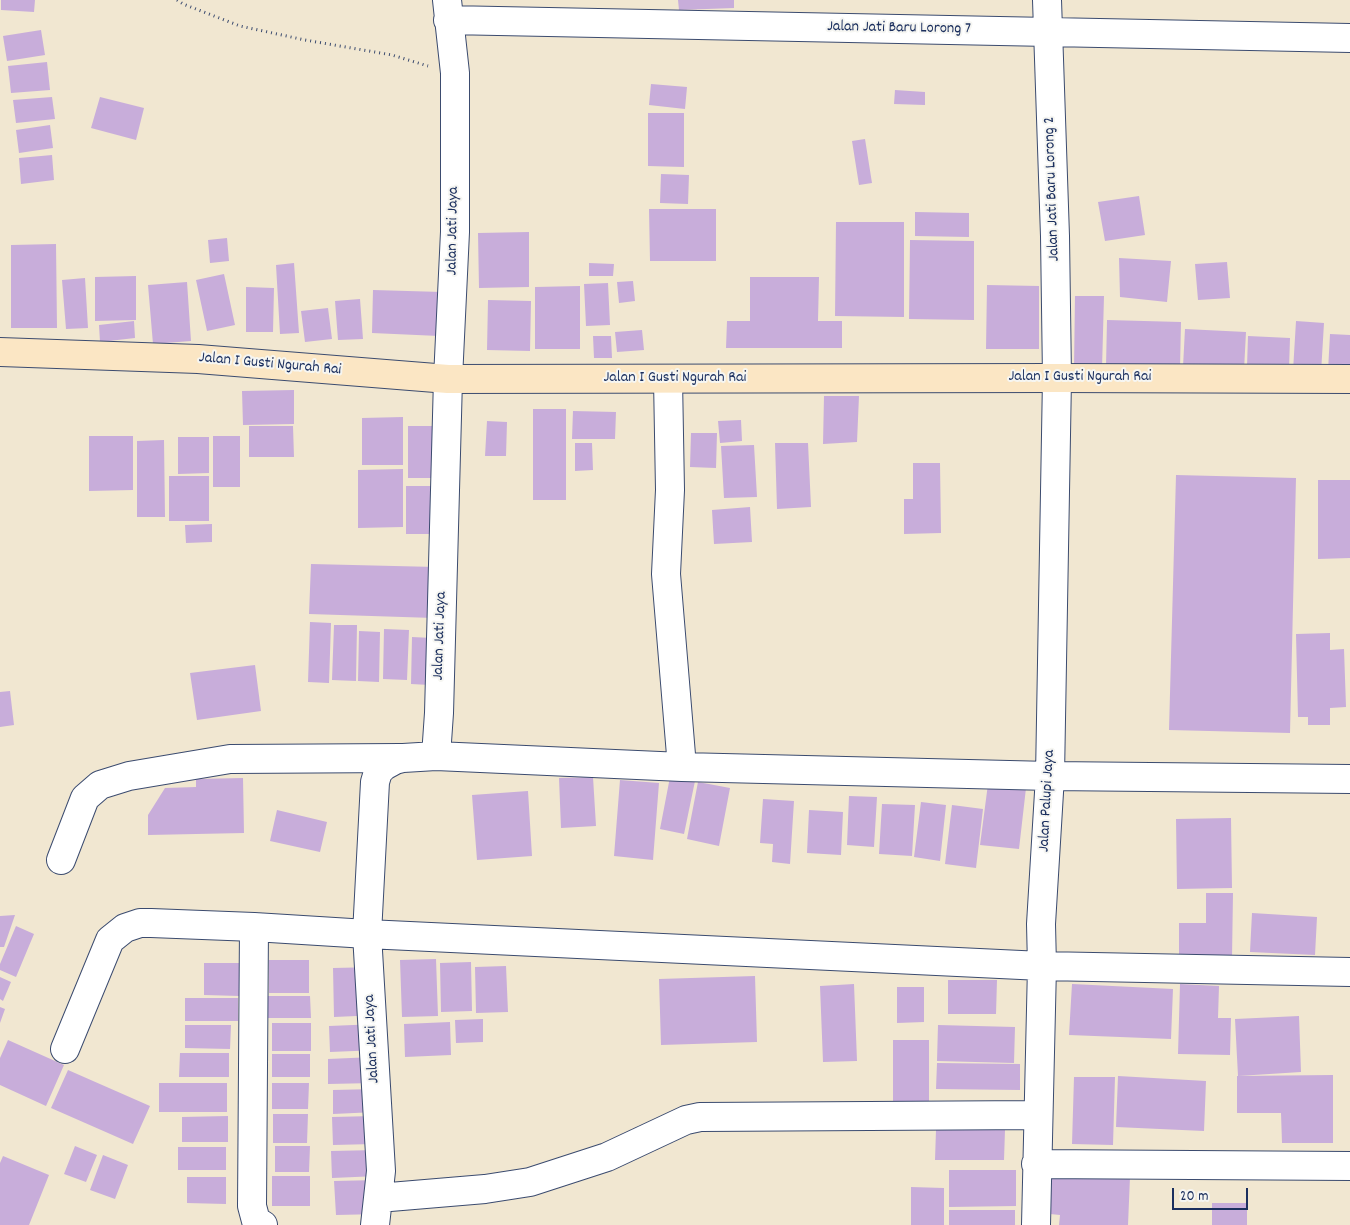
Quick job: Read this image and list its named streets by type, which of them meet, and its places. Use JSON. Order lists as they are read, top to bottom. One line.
{"streets":{"main road":["Jalan I Gusti Ngurah Rai"],"street":["Jalan Jati Baru Lorong 7","Jalan Jati Baru Lorong 2","Jalan Jati Jaya","Jalan Palupi Jaya"]},"crossings":[["Jalan Jati Baru Lorong 7","Jalan Jati Baru Lorong 2"],["Jalan Jati Baru Lorong 7","Jalan Jati Jaya"],["Jalan Jati Baru Lorong 2","Jalan I Gusti Ngurah Rai"],["Jalan Jati Baru Lorong 2","Jalan Palupi Jaya"],["Jalan Jati Jaya","Jalan I Gusti Ngurah Rai"],["Jalan I Gusti Ngurah Rai","Jalan Palupi Jaya"]],"scale_bar":"20 m"}
